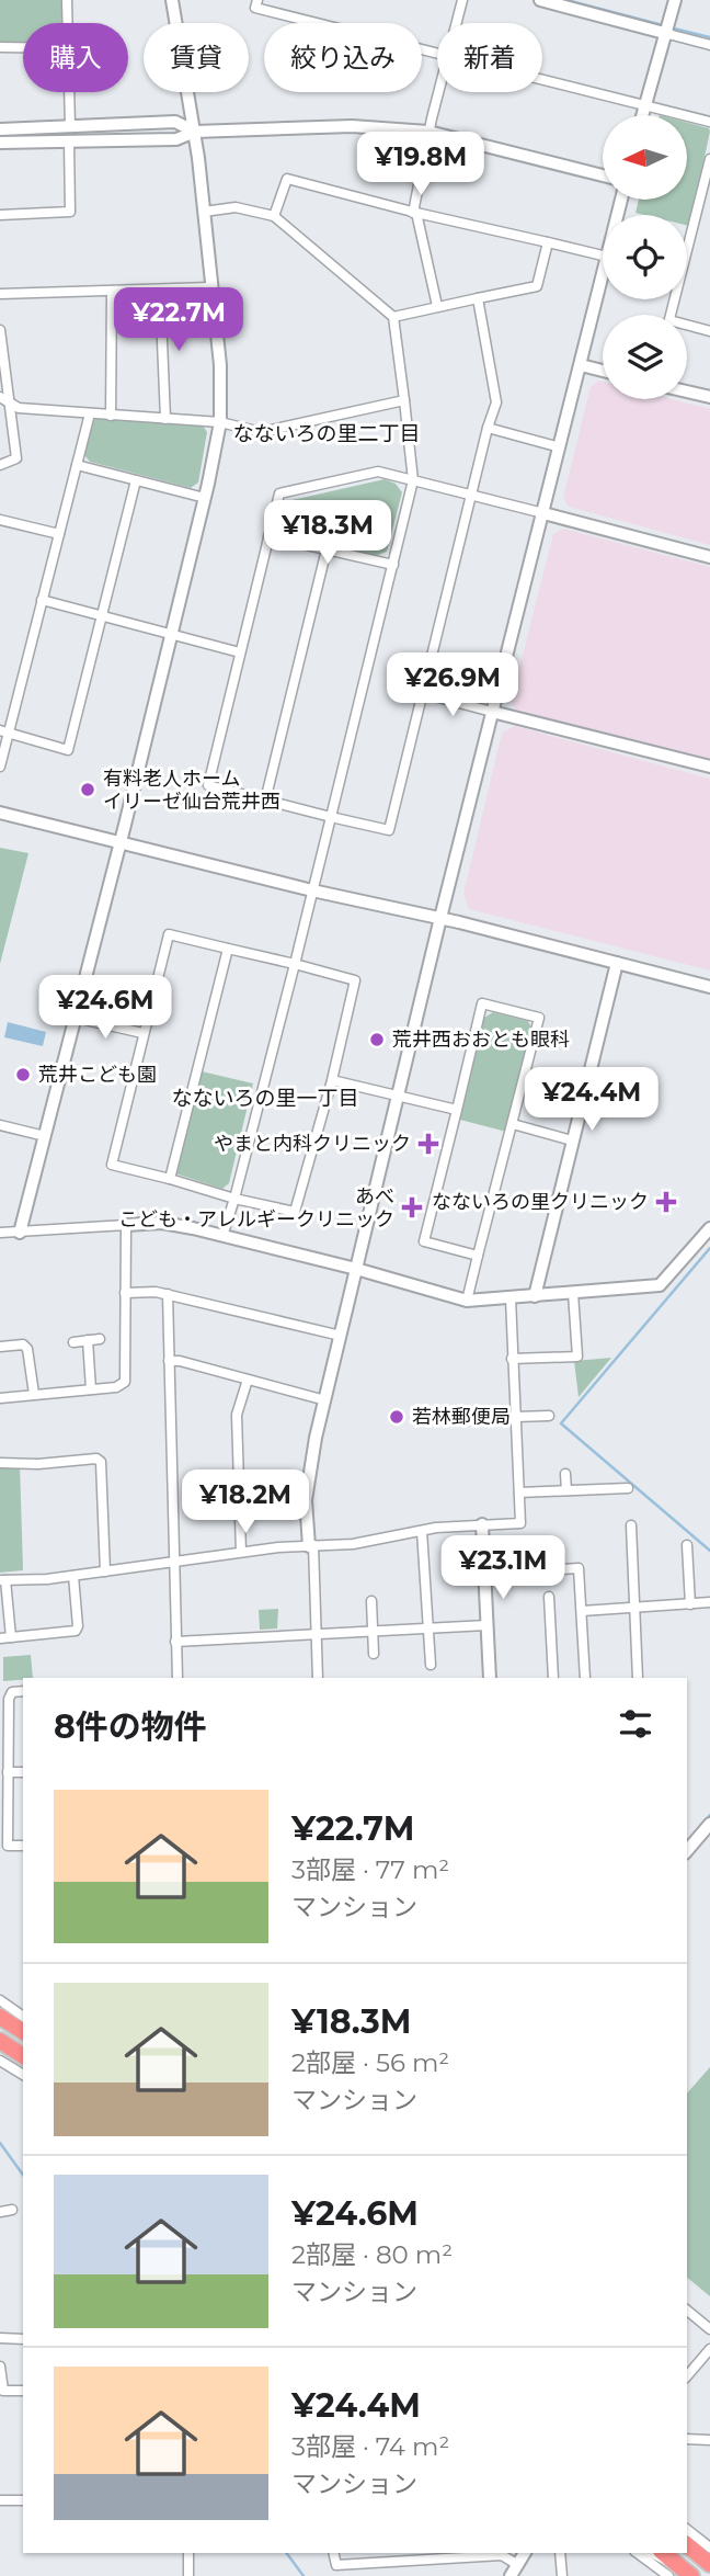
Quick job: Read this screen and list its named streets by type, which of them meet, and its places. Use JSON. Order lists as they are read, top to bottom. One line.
{"districts":["なないろの里二丁目","なないろの里一丁目"],"places":{"other":["有料老人ホーム イリーゼ仙台荒井西","荒井西おおとも眼科","荒井こども園","若林郵便局"],"health":["やまと内科クリニック","なないろの里クリニック","あべ こども・アレルギークリニック"]},"north":"left","page":{"chip":["購入","賃貸","絞り込み","新着"],"price":["¥19.8M","¥22.7M","¥18.3M","¥26.9M","¥24.6M","¥24.4M","¥18.2M","¥23.1M"],"heading":"8件の物件","list":[{"name":"¥22.7M","note":"3部屋 · 77 m² · マンション"},{"name":"¥18.3M","note":"2部屋 · 56 m² · マンション"},{"name":"¥24.6M","note":"2部屋 · 80 m² · マンション"},{"name":"¥24.4M","note":"3部屋 · 74 m² · マンション"}]}}
